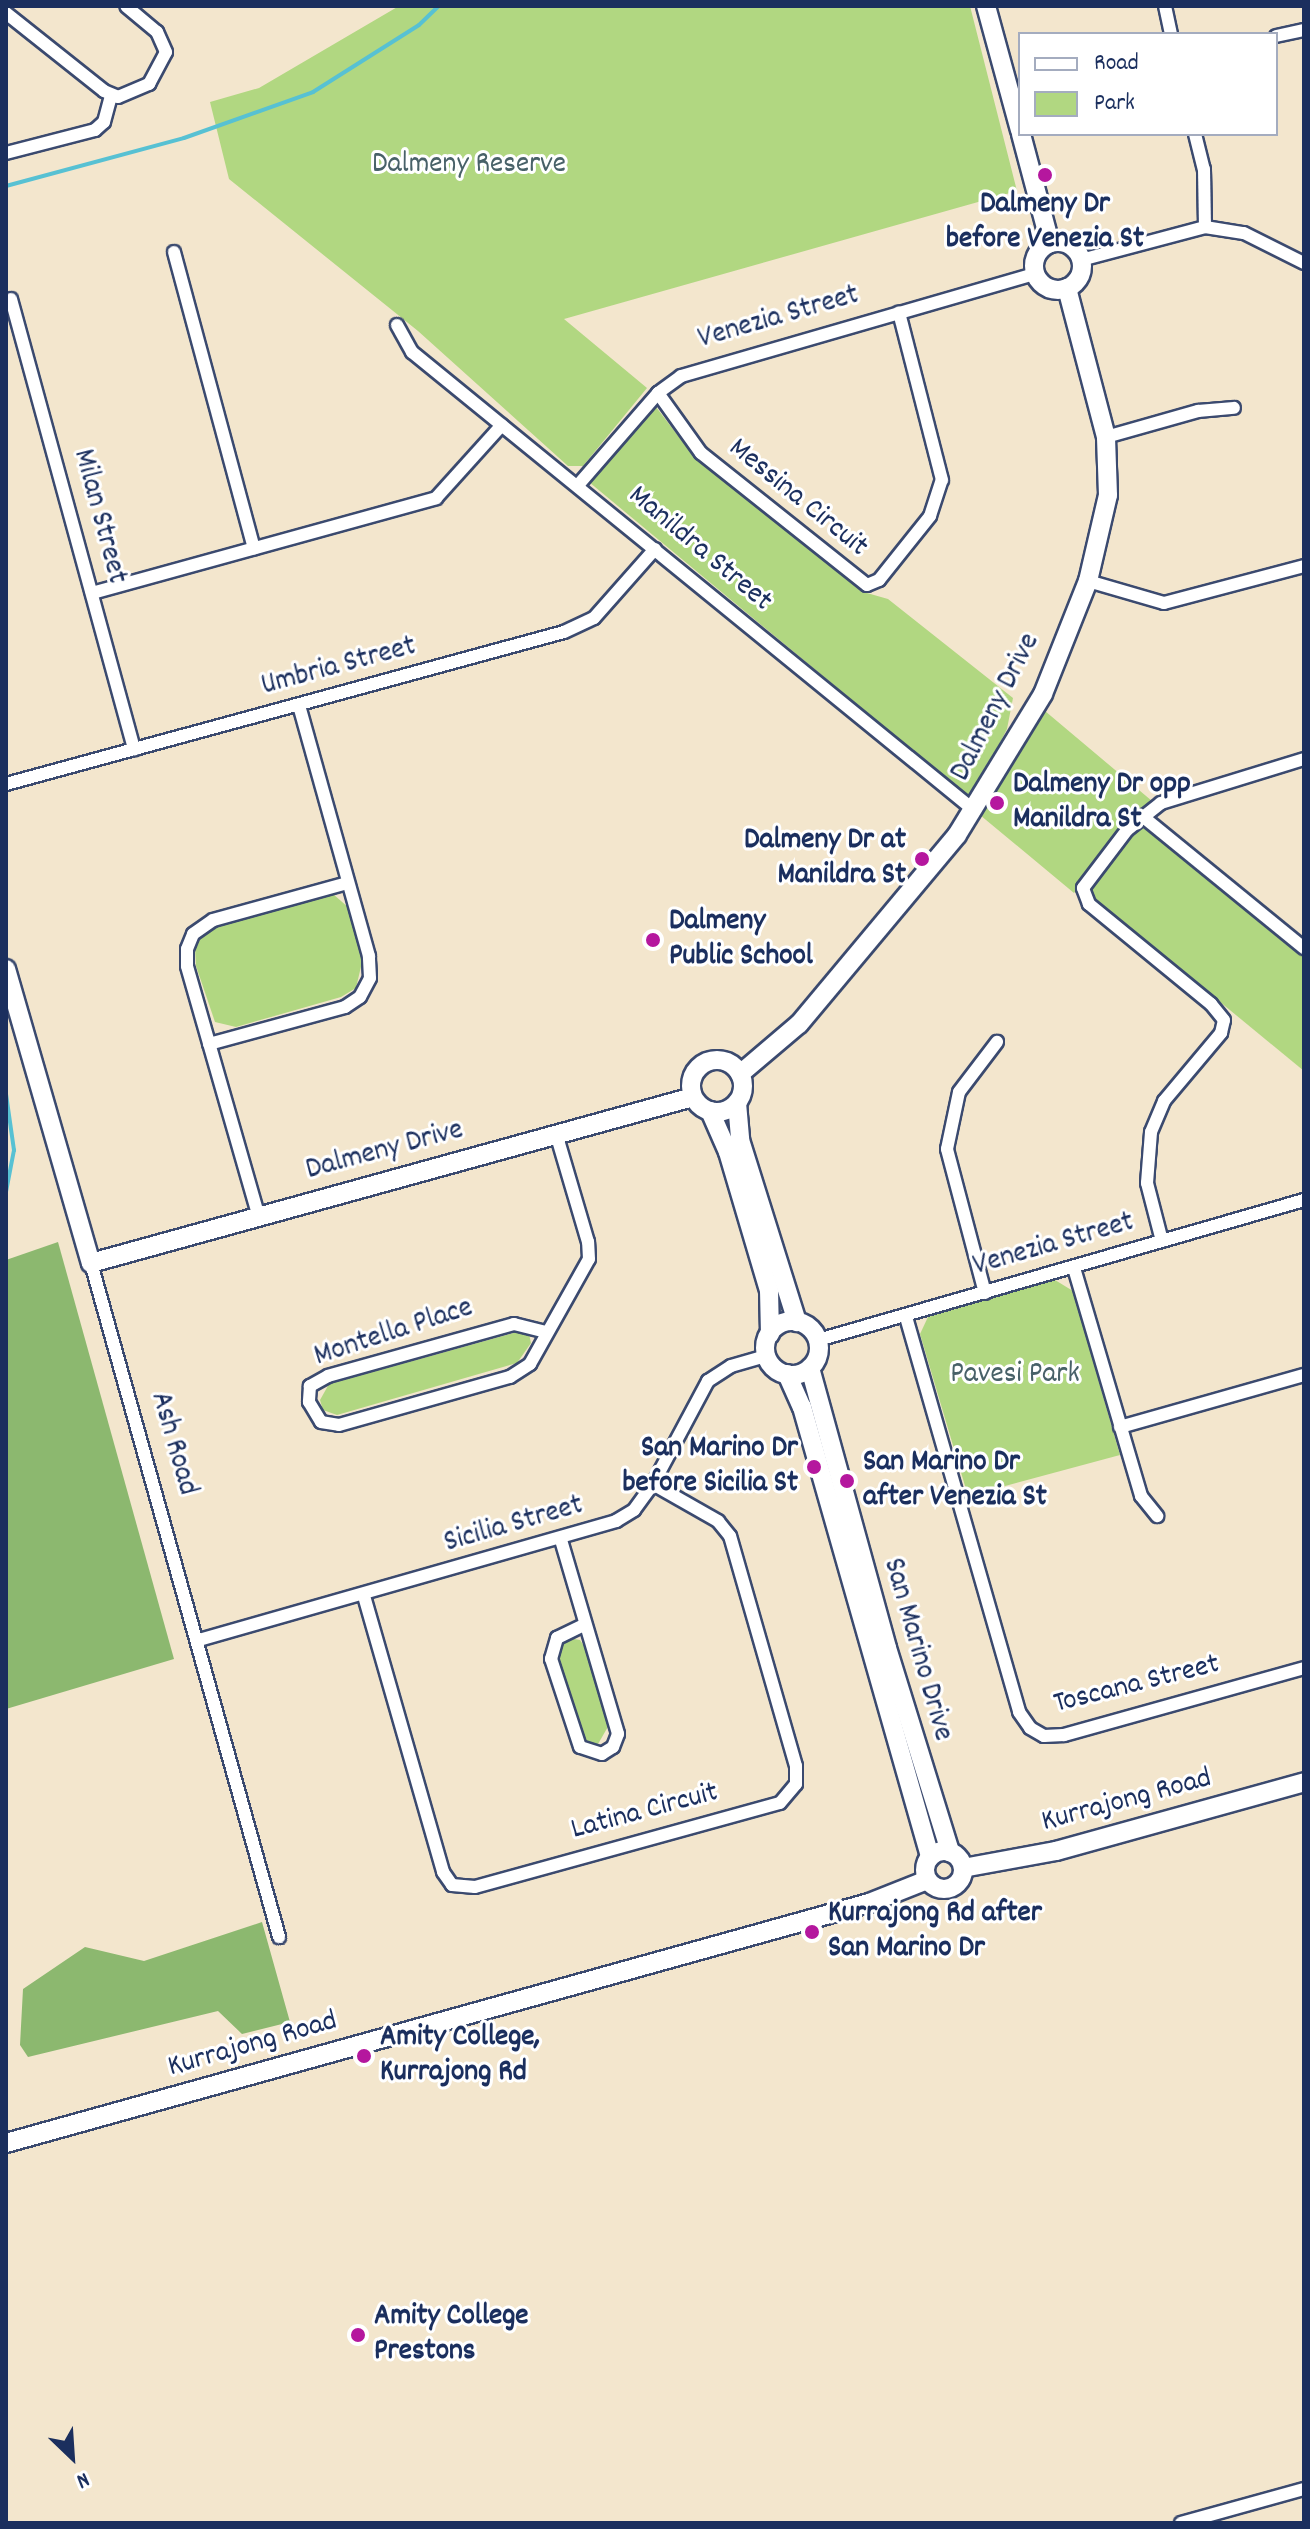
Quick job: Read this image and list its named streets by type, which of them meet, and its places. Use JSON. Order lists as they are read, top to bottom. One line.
{"streets":{"street":["Venezia Street","Messina Circuit","Milan Street","Manildra Street","Umbria Street","Dalmeny Drive","Montella Place","Ash Road","Sicilia Street","San Marino Drive","Toscana Street","Kurrajong Road","Latina Circuit"]},"crossings":[["Venezia Street","Messina Circuit"],["Venezia Street","Manildra Street"],["Venezia Street","Dalmeny Drive"],["Venezia Street","Sicilia Street"],["Venezia Street","San Marino Drive"],["Venezia Street","Toscana Street"],["Milan Street","Umbria Street"],["Manildra Street","Umbria Street"],["Manildra Street","Dalmeny Drive"],["Dalmeny Drive","Montella Place"],["Dalmeny Drive","Ash Road"],["Ash Road","Sicilia Street"],["Sicilia Street","San Marino Drive"],["Sicilia Street","Latina Circuit"],["San Marino Drive","Kurrajong Road"]],"parks":["Dalmeny Reserve","Pavesi Park"],"places":["Dalmeny Dr before Venezia St","Dalmeny Dr opp Manildra St","Dalmeny Dr at Manildra St","Dalmeny Public School","San Marino Dr before Sicilia St","San Marino Dr after Venezia St","Kurrajong Rd after San Marino Dr","Amity College, Kurrajong Rd","Amity College Prestons"],"legend":["Road","Park"],"north":"bottom right"}
